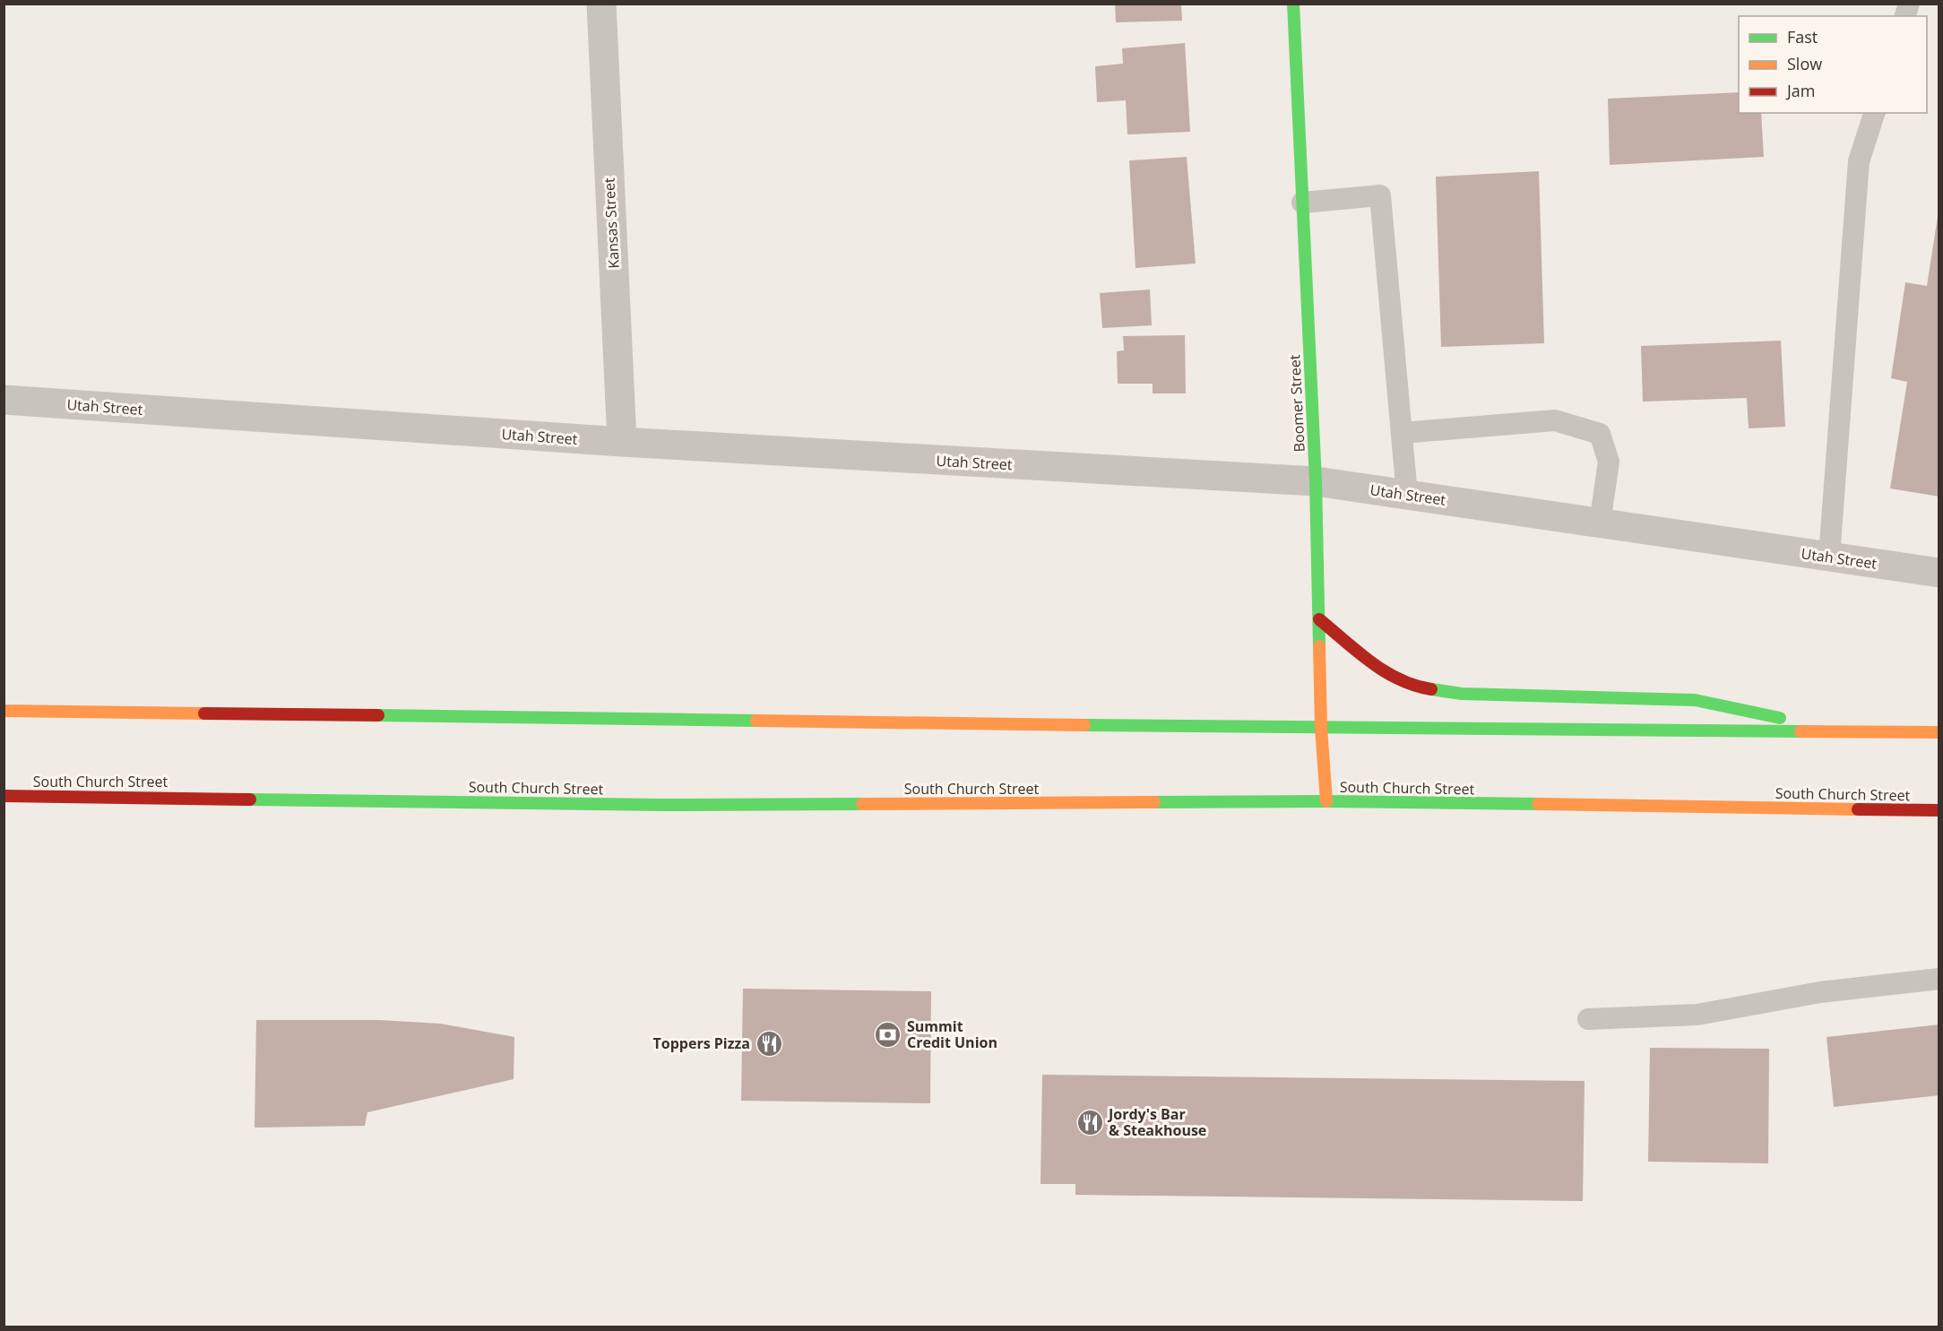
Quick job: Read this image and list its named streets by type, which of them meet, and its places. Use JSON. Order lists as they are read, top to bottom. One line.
{"streets":{"main road":["Boomer Street","South Church Street"],"street":["Kansas Street","Utah Street"]},"crossings":[["Kansas Street","Utah Street"],["Boomer Street","Utah Street"],["Boomer Street","South Church Street"]],"places":{"bank":["Summit Credit Union"],"restaurant":["Toppers Pizza","Jordy's Bar & Steakhouse"]},"legend":["Fast","Slow","Jam"]}
